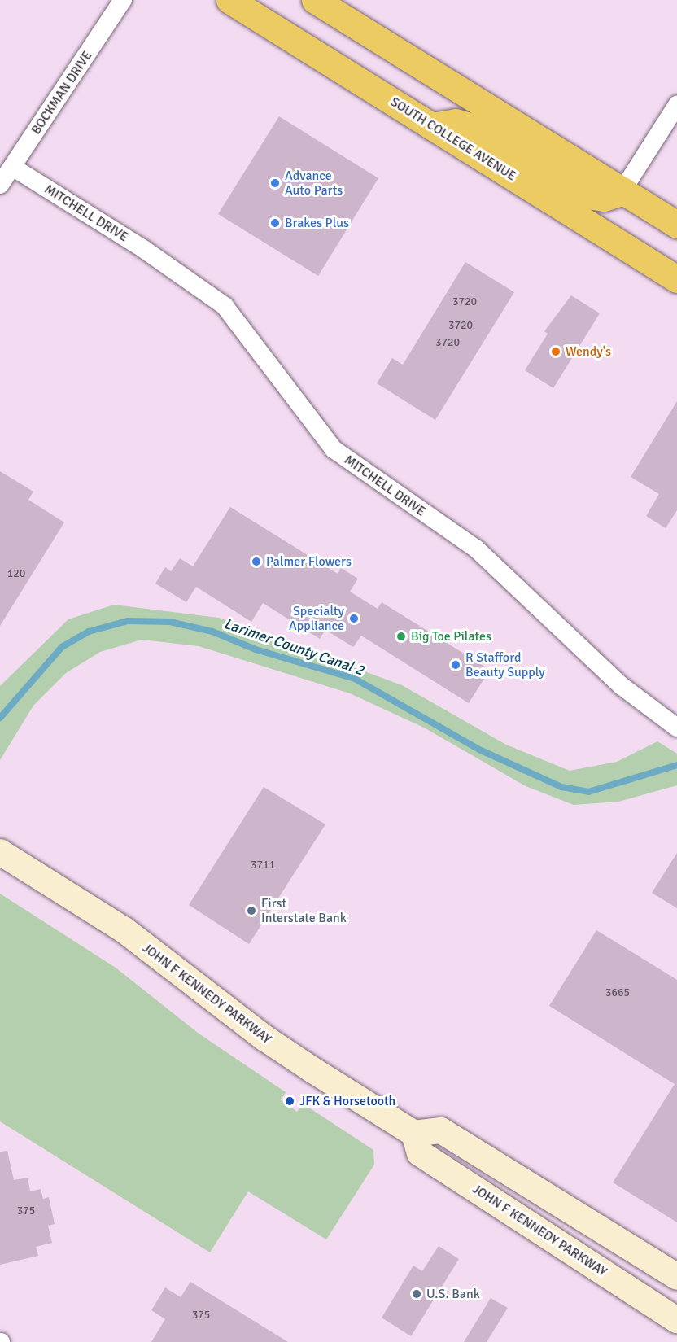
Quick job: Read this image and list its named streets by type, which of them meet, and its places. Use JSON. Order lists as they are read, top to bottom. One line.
{"streets":{"highway":["SOUTH COLLEGE AVENUE"],"street":["BOCKMAN DRIVE","MITCHELL DRIVE","JOHN F KENNEDY PARKWAY"]},"crossings":[["BOCKMAN DRIVE","MITCHELL DRIVE"]],"water":["Larimer County Canal 2"],"places":["Advance Auto Parts","Brakes Plus","Wendy's","Palmer Flowers","Specialty Appliance","Big Toe Pilates","R Stafford Beauty Supply","First Interstate Bank","JFK & Horsetooth","U.S. Bank"],"house_numbers":["3720","3720","3720","120","3711","3665","375","375"]}
